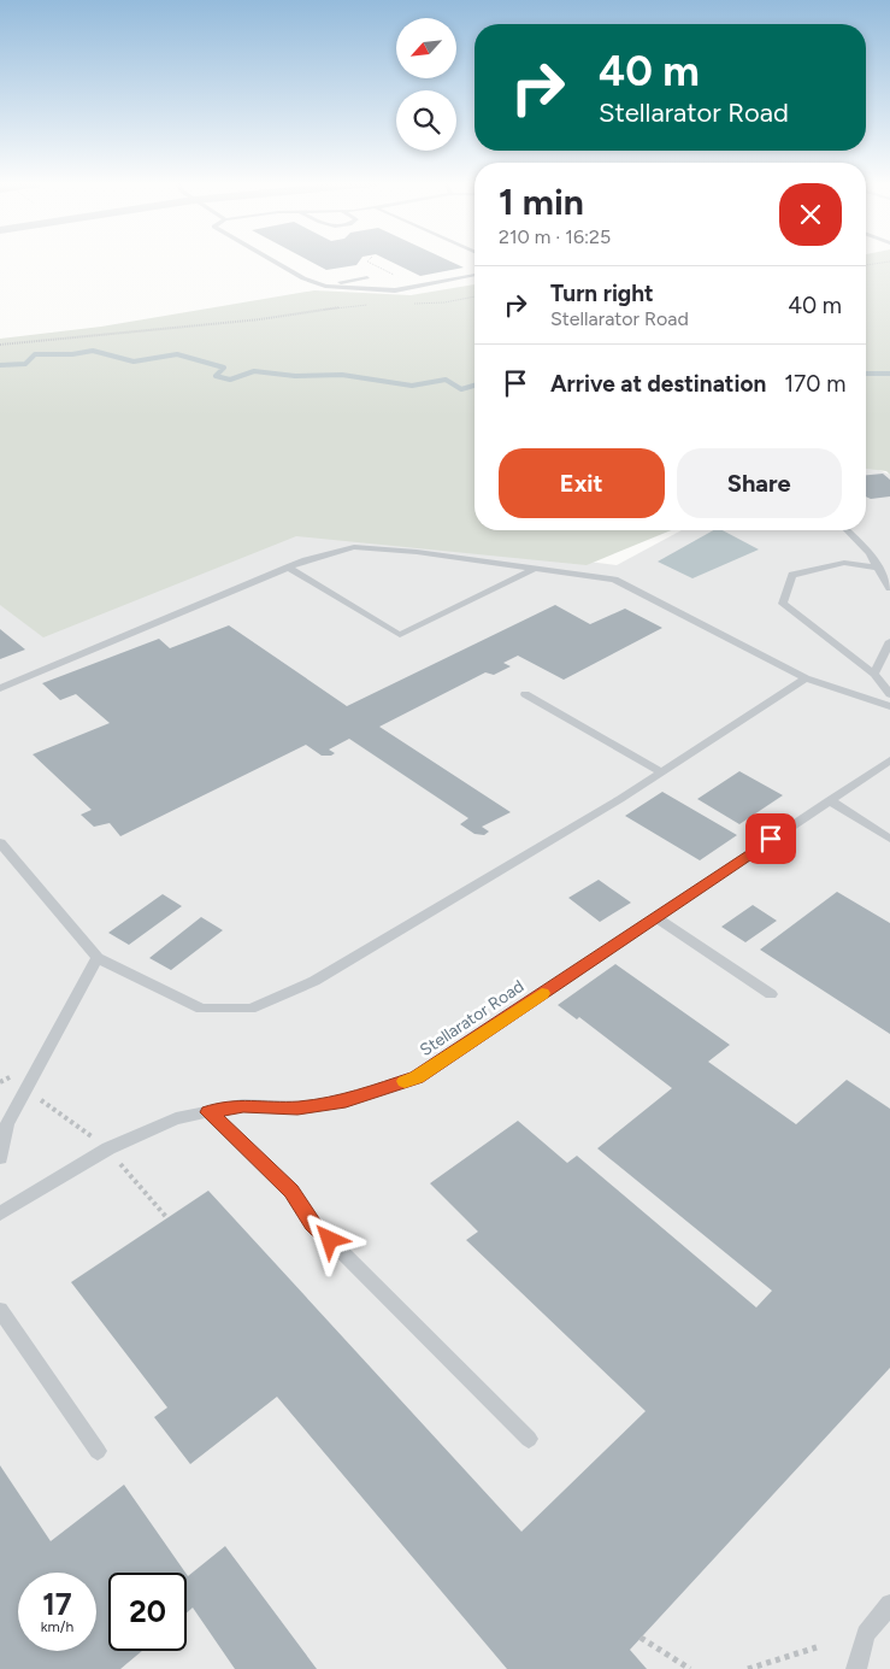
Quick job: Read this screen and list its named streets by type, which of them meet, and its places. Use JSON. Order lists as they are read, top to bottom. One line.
{"streets":{"lane":["Stellarator Road"]},"north":"bottom left","page":{"turn":["40 m","Stellarator Road"],"heading":["1 min","210 m · 16:25"],"list":[{"name":"Turn right","note":"Stellarator Road","value":"40 m"},{"name":"Arrive at destination","value":"170 m"}],"buttons":["Exit","Share"],"speed":"17 km/h","limit":"20"}}
